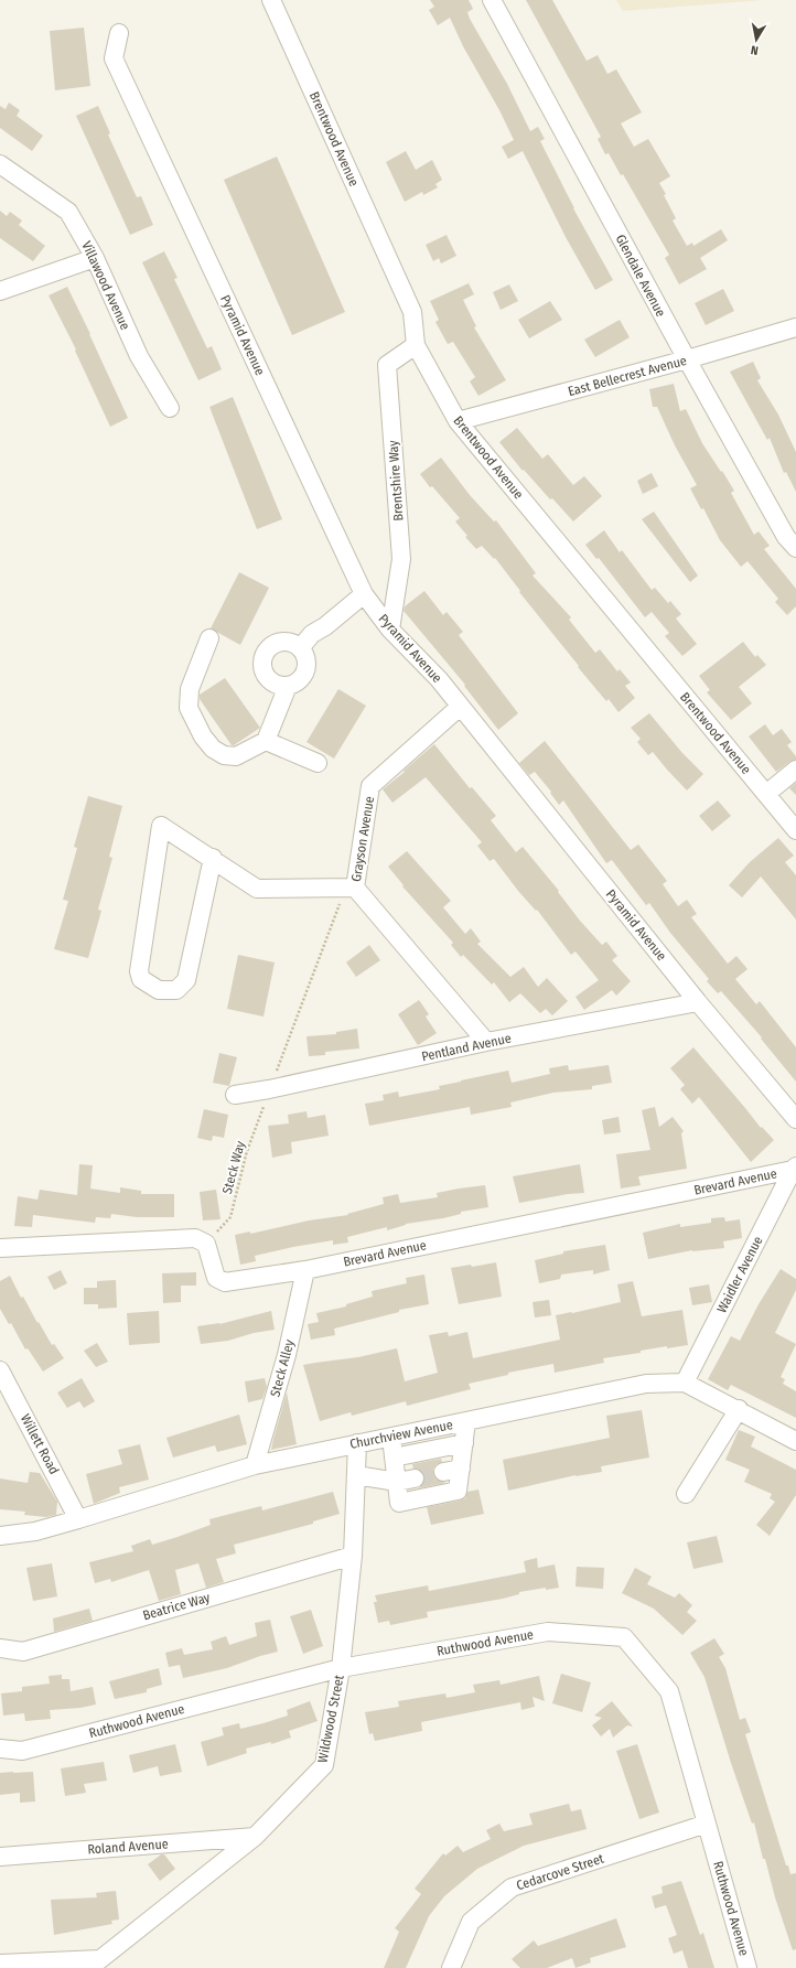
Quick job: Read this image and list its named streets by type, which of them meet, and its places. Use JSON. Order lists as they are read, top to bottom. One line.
{"streets":{"street":["Brentwood Avenue","Glendale Avenue","Villawood Avenue","Pyramid Avenue","East Bellecrest Avenue","Brentshire Way","Grayson Avenue","Pentland Avenue","Brevard Avenue","Waidler Avenue","Steck Alley","Churchview Avenue","Willett Road","Beatrice Way","Ruthwood Avenue","Wildwood Street","Roland Avenue","Cedarcove Street"],"path":["Steck Way"]},"crossings":[["Brentwood Avenue","East Bellecrest Avenue"],["Brentwood Avenue","Brentshire Way"],["Glendale Avenue","East Bellecrest Avenue"],["Pyramid Avenue","Brentshire Way"],["Pyramid Avenue","Grayson Avenue"],["Pyramid Avenue","Pentland Avenue"],["Grayson Avenue","Pentland Avenue"],["Grayson Avenue","Steck Way"],["Pentland Avenue","Steck Way"],["Steck Way","Brevard Avenue"],["Brevard Avenue","Waidler Avenue"],["Brevard Avenue","Steck Alley"],["Waidler Avenue","Churchview Avenue"],["Steck Alley","Churchview Avenue"],["Churchview Avenue","Willett Road"],["Churchview Avenue","Wildwood Street"],["Beatrice Way","Wildwood Street"],["Ruthwood Avenue","Wildwood Street"],["Ruthwood Avenue","Cedarcove Street"],["Wildwood Street","Roland Avenue"]],"north":"bottom"}
